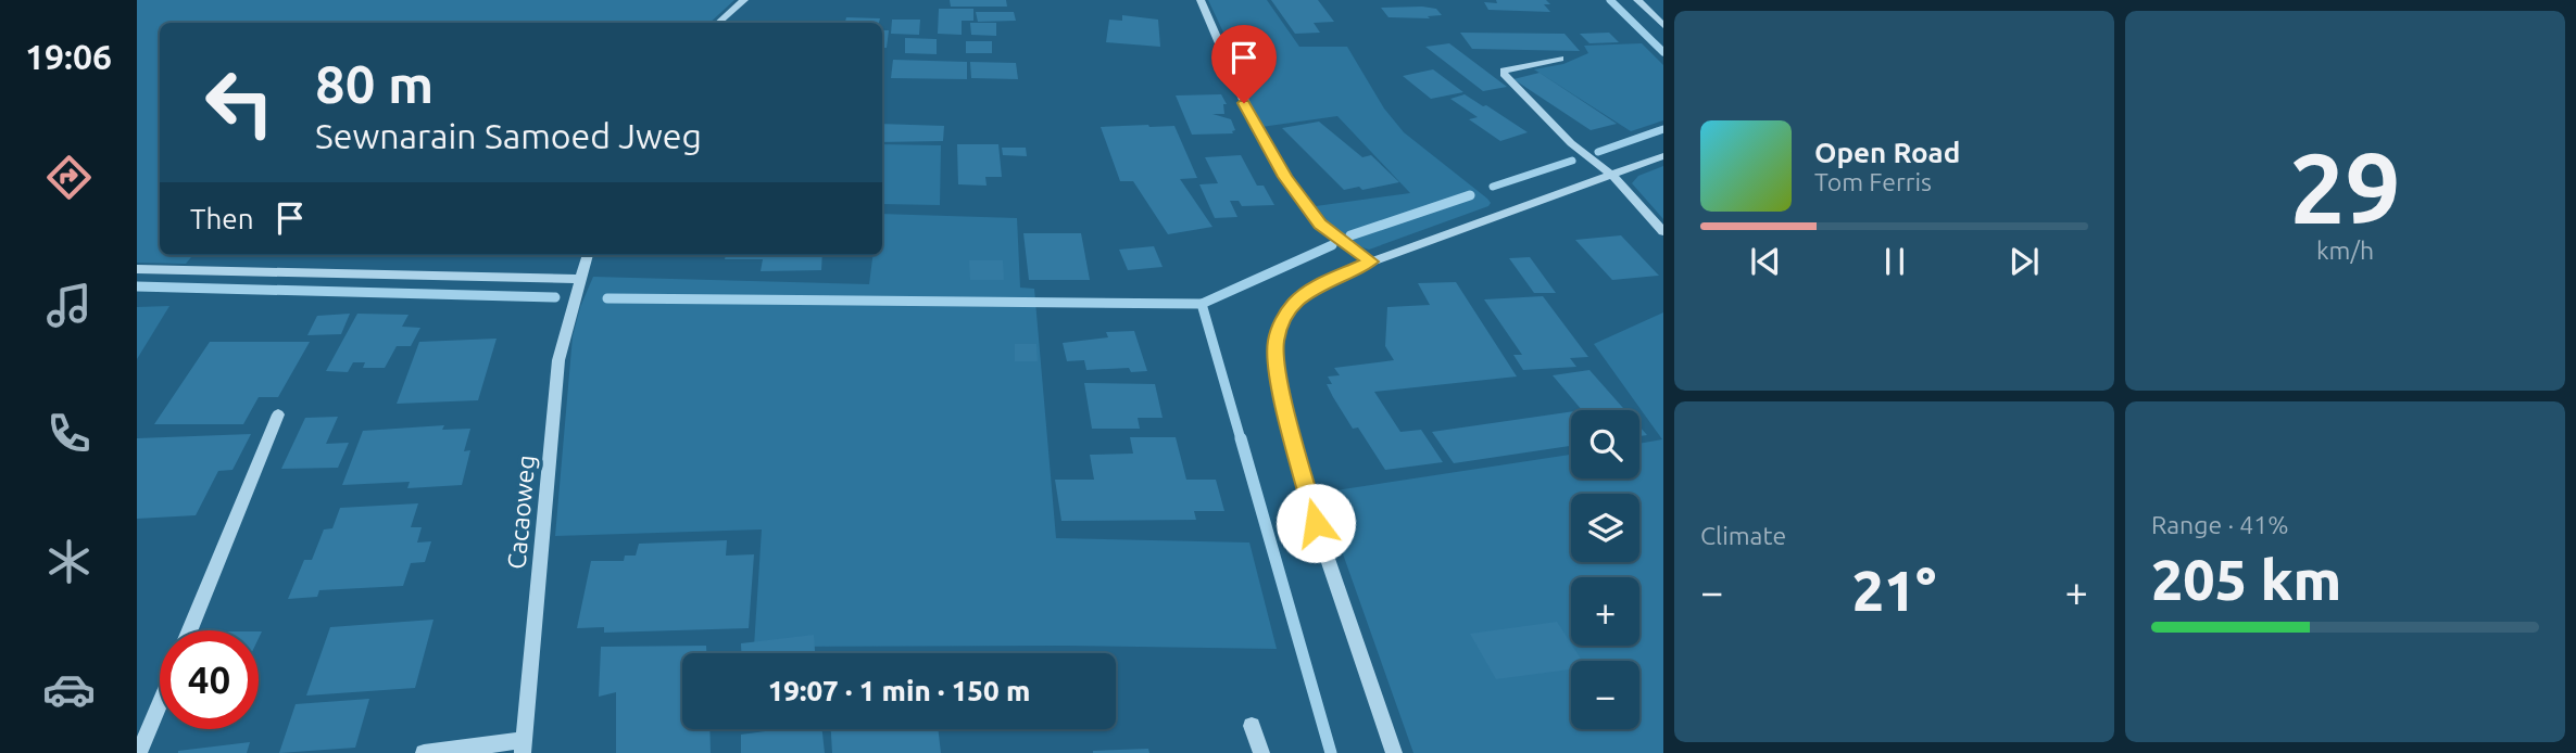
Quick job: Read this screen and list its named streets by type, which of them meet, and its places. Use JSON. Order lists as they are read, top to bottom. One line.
{"streets":{"street":["Cacaoweg"]},"page":{"tabs":"19:06","tile":[["29","km/h"],"Climate",["Range · 41%","205 km"]],"turn":["80 m","Sewnarain Samoed Jweg"],"song":["Open Road","Tom Ferris"],"then":"Then","map_buttons":["+","−"],"heat":["−","21°","+"],"limit":"40","trip":"19:07 · 1 min · 150 m"}}
